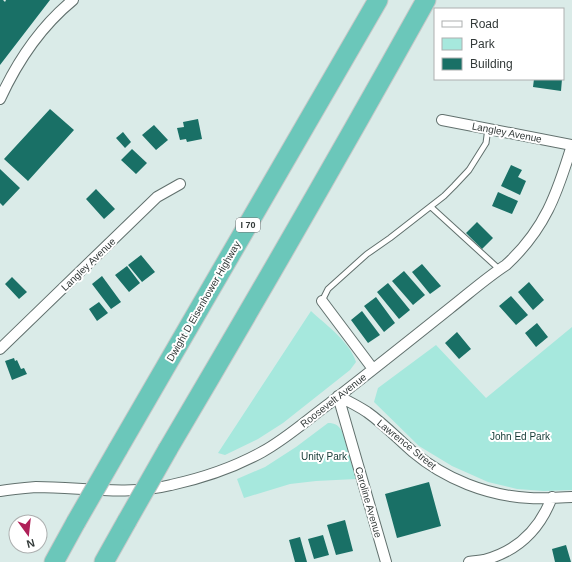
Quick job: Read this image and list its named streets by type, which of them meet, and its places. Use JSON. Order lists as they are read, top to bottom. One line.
{"streets":{"highway":["I 70","Dwight D Eisenhower Highway"],"street":["Langley Avenue","Roosevelt Avenue","Lawrence Street","Caroline Avenue"]},"crossings":[["Langley Avenue","Roosevelt Avenue"],["Roosevelt Avenue","Lawrence Street"],["Roosevelt Avenue","Caroline Avenue"],["Lawrence Street","Caroline Avenue"]],"parks":["John Ed Park","Unity Park"],"legend":["Road","Park","Building"],"north":"bottom"}
